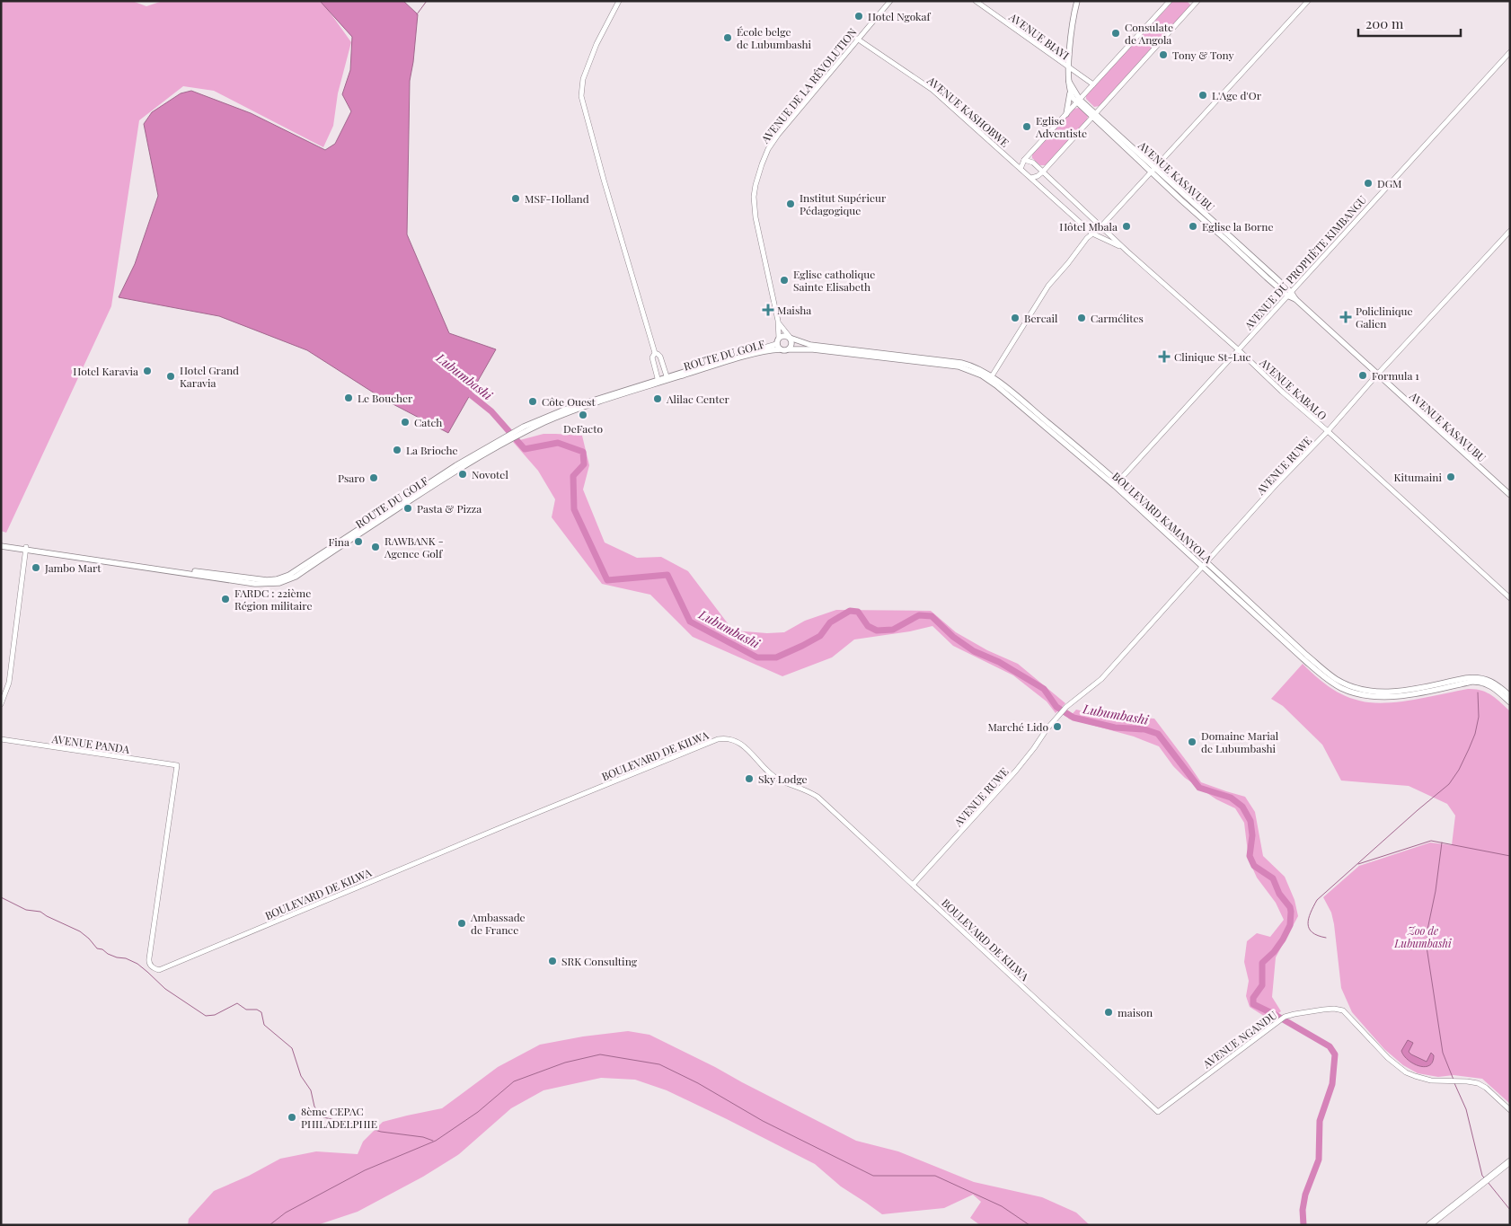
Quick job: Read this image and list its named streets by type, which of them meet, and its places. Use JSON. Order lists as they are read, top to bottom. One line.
{"streets":{"main road":["AVENUE KASAVUBU","ROUTE DU GOLF","BOULEVARD KAMANYOLA"],"street":["AVENUE BIAYI","AVENUE DE LA RÉVOLUTION","AVENUE KASHOBWE","AVENUE DU PROPHÈTE KIMBANGU","AVENUE KABALO","AVENUE RUWE","AVENUE PANDA","BOULEVARD DE KILWA","AVENUE NGANDU"]},"crossings":[["AVENUE DE LA RÉVOLUTION","AVENUE KASHOBWE"],["AVENUE KASAVUBU","AVENUE DU PROPHÈTE KIMBANGU"],["AVENUE KASAVUBU","AVENUE RUWE"],["AVENUE DU PROPHÈTE KIMBANGU","AVENUE KABALO"],["AVENUE DU PROPHÈTE KIMBANGU","BOULEVARD KAMANYOLA"],["ROUTE DU GOLF","BOULEVARD KAMANYOLA"],["AVENUE KABALO","AVENUE RUWE"],["AVENUE RUWE","BOULEVARD KAMANYOLA"],["AVENUE RUWE","BOULEVARD DE KILWA"],["AVENUE PANDA","BOULEVARD DE KILWA"],["BOULEVARD DE KILWA","AVENUE NGANDU"]],"water":["Lubumbashi"],"parks":["Zoo de Lubumbashi"],"places":{"other":["Hotel Ngokaf","Consulate de Angola","École belge de Lubumbashi","Tony & Tony","L'Age d'Or","Eglise Adventiste","DGM","MSF-Holland","Institut Supérieur Pédagogique","Hôtel Mbala","Eglise la Borne","Eglise catholique Sainte Elisabeth","Bercail","Carmélites","Hotel Karavia","Formula 1","Hotel Grand Karavia","Le Boucher","Alilac Center","Côte Ouest","DeFacto","Catch","La Brioche","Novotel","Kitumaini","Psaro","Pasta & Pizza","Fina","RAWBANK - Agence Golf","Jambo Mart","FARDC : 22ième Région militaire","Marché Lido","Domaine Marial de Lubumbashi","Sky Lodge","Ambassade de France","SRK Consulting","maison","8ème CEPAC PHILADELPHIE"],"health":["Maisha","Policlinique Galien","Clinique St-Luc"]},"scale_bar":"200 m"}
